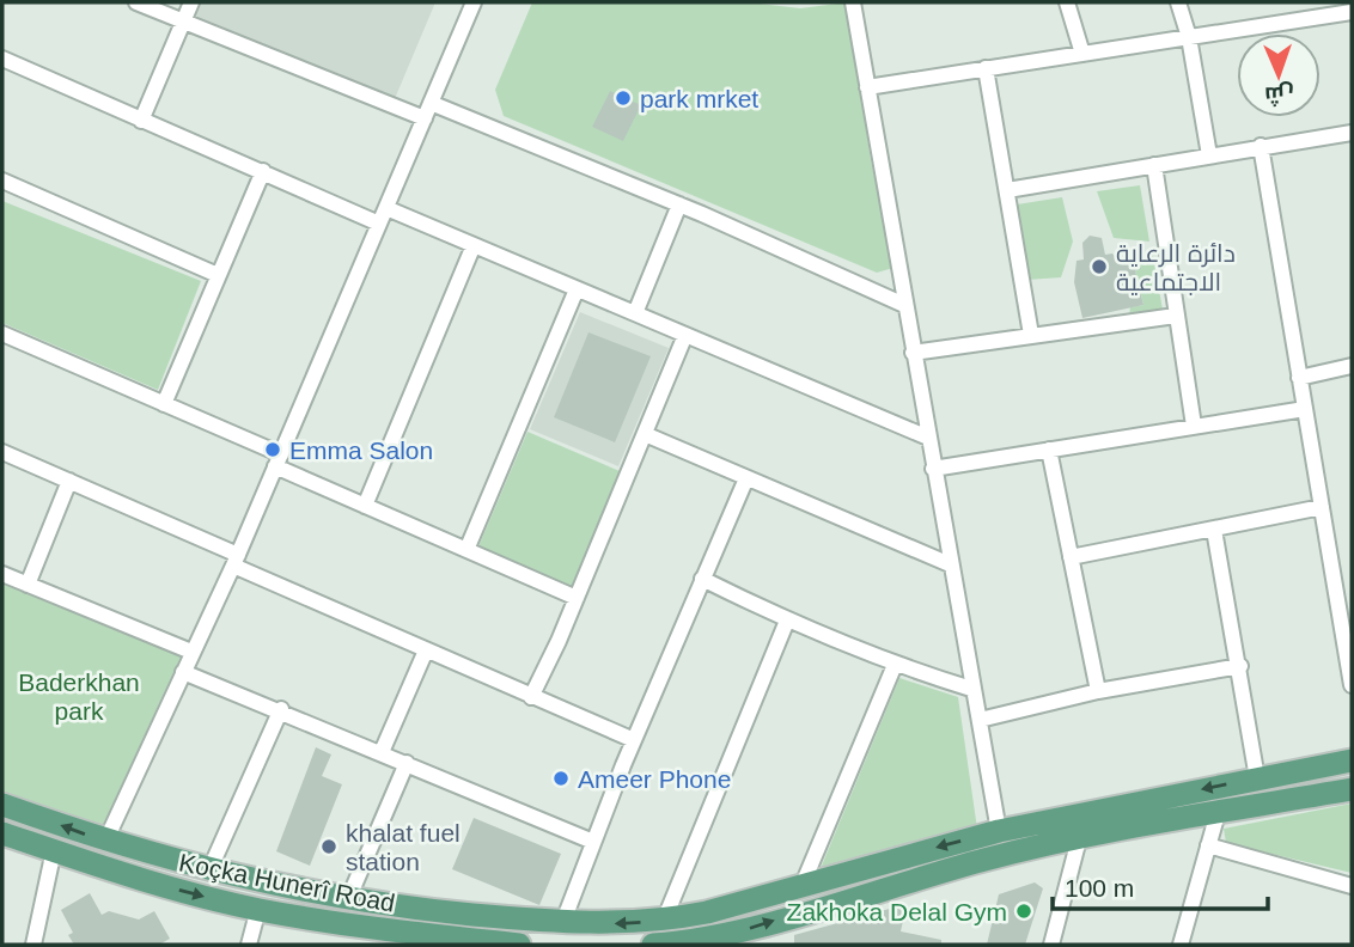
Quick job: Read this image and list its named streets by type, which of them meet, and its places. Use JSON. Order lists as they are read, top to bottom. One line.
{"streets":{"main road":["Koçka Hunerî Road"]},"parks":["Baderkhan park"],"places":["park mrket","دائرة الرعاية الاجتماعية","Emma Salon","Ameer Phone","khalat fuel station","Zakhoka Delal Gym"],"scale_bar":"100 m","north":"bottom"}
